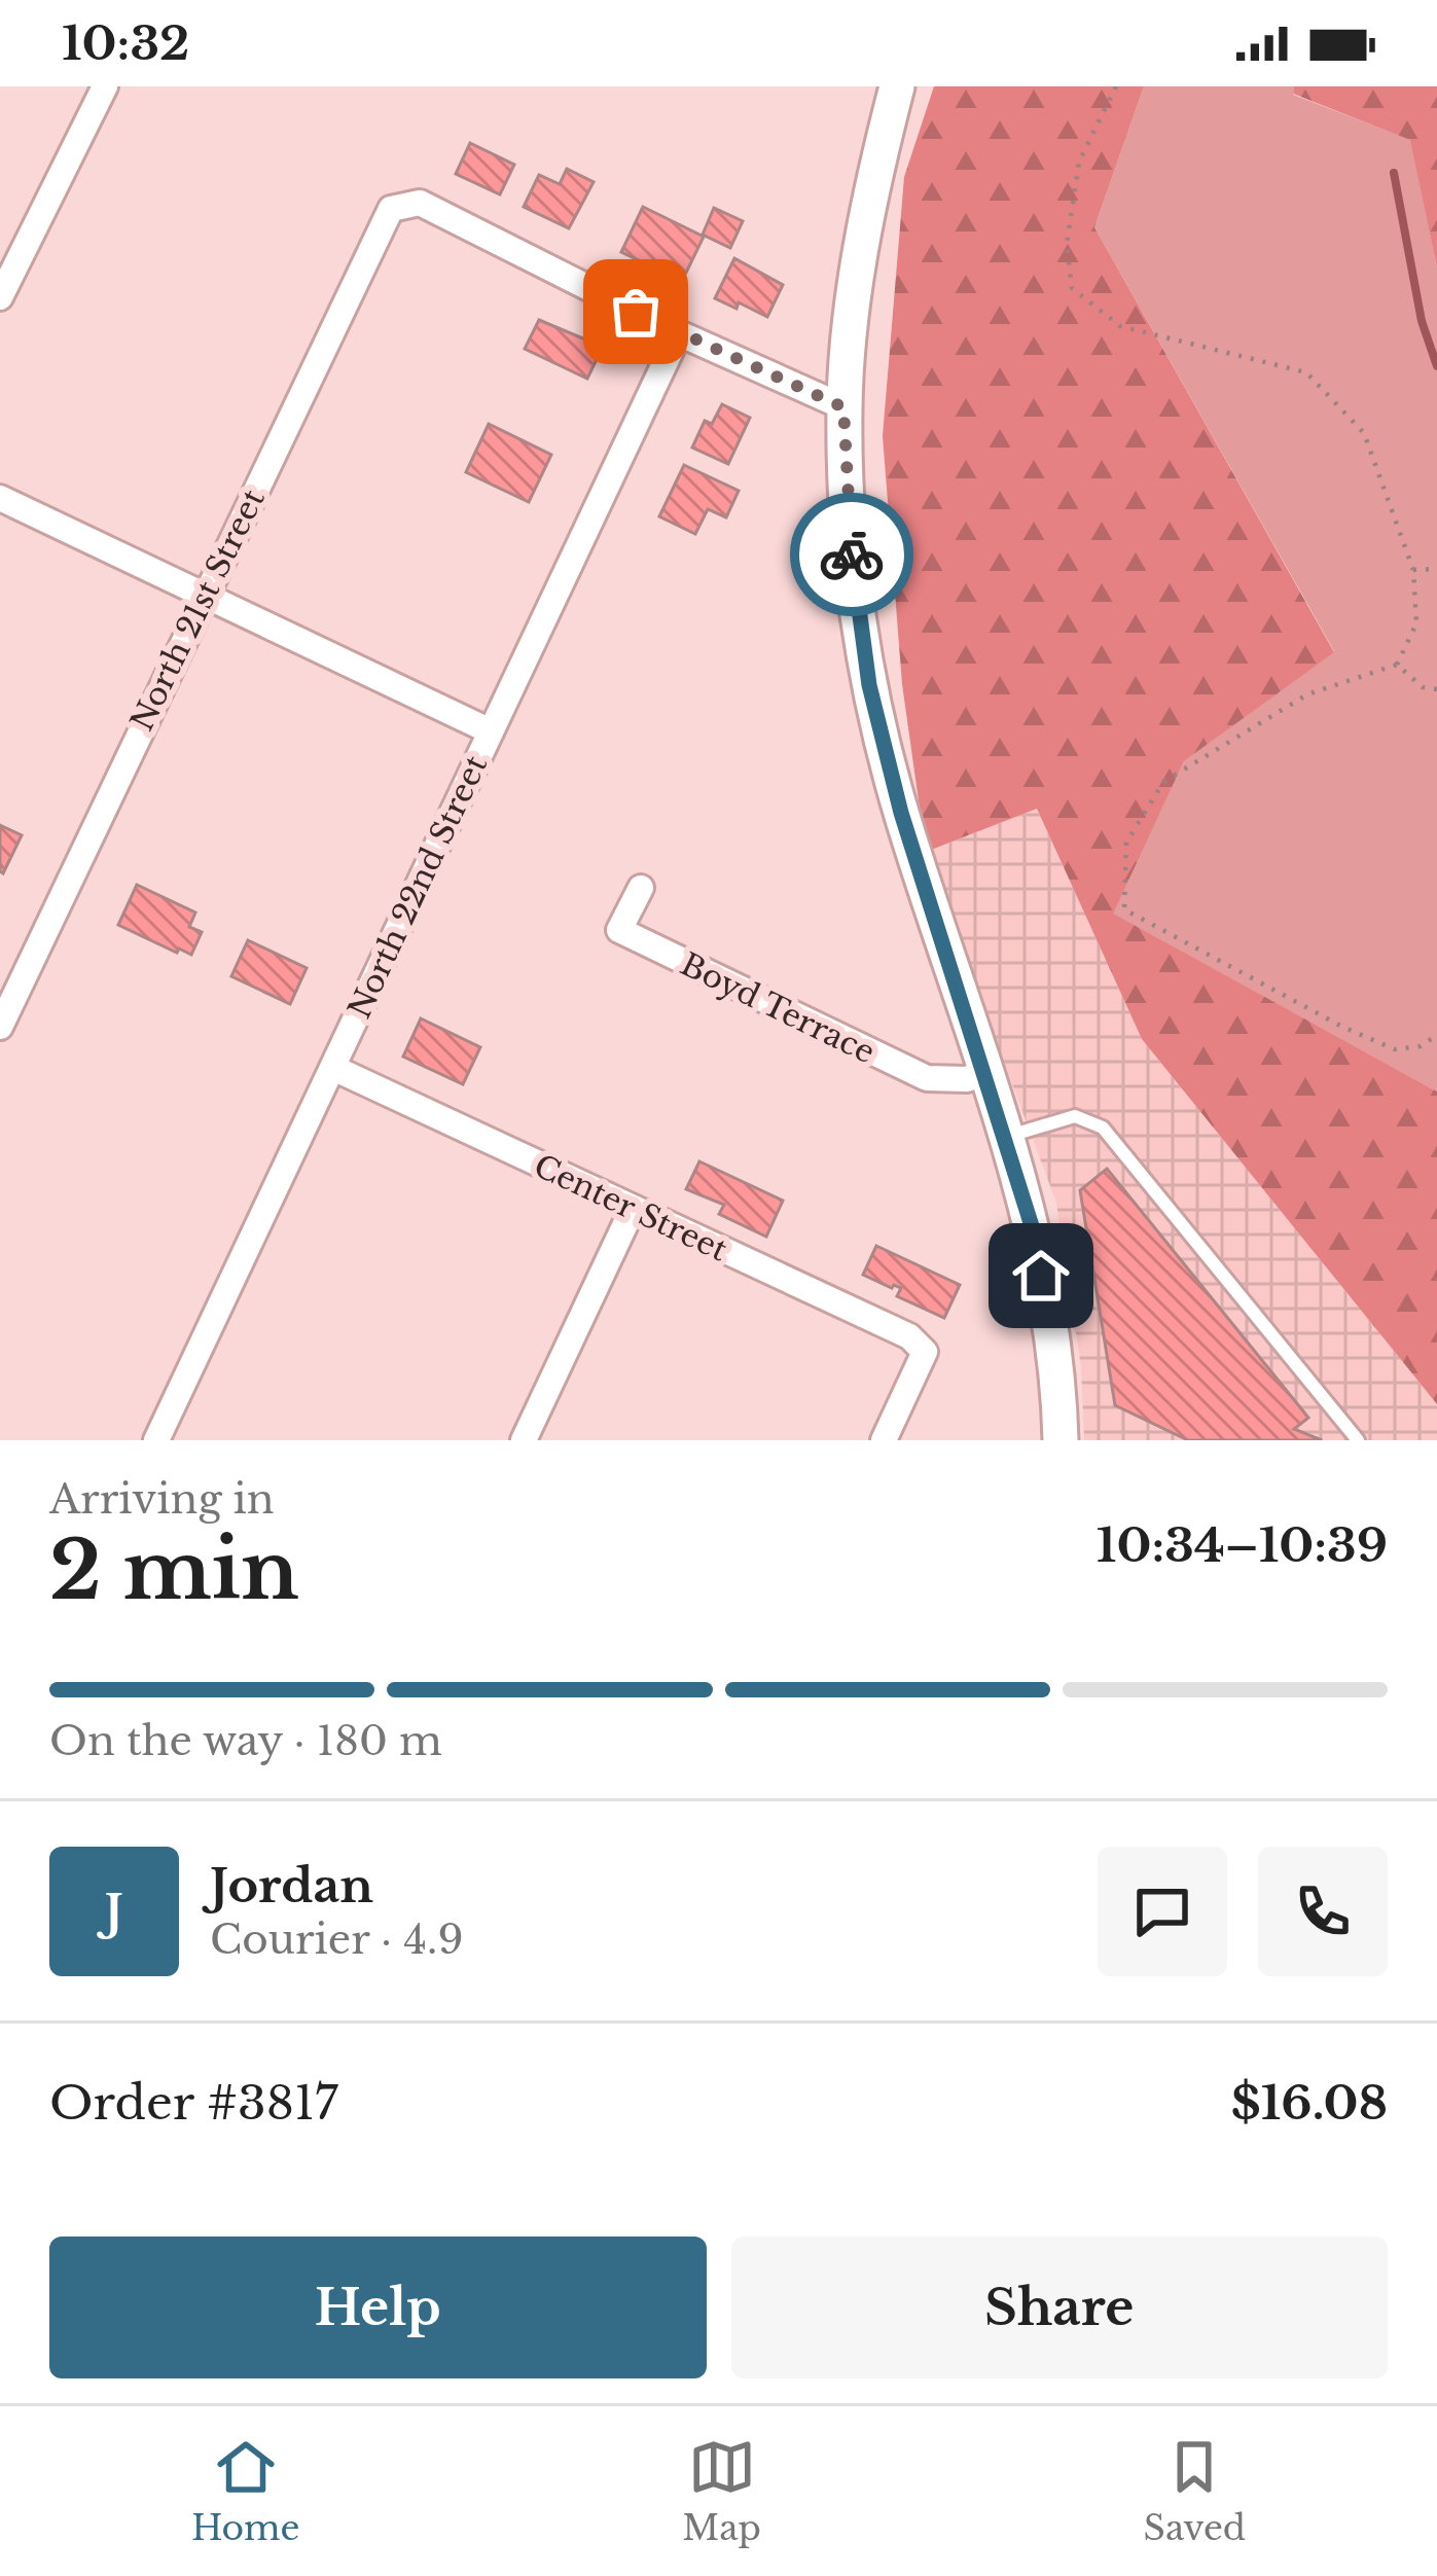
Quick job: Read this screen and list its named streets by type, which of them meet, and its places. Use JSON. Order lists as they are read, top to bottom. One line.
{"streets":{"street":["North 21st Street","North 22nd Street","Boyd Terrace","Center Street"]},"crossings":[["North 21st Street","North 22nd Street"],["North 22nd Street","Center Street"]],"page":{"status":"10:32","heading":["2 min","Arriving in","10:34–10:39"],"panel":["Jordan","Courier · 4.9","Order #3817","$16.08"],"bar":"On the way · 180 m","round":"J","buttons":["Help","Share"],"tabs":["Home","Map","Saved"]}}
